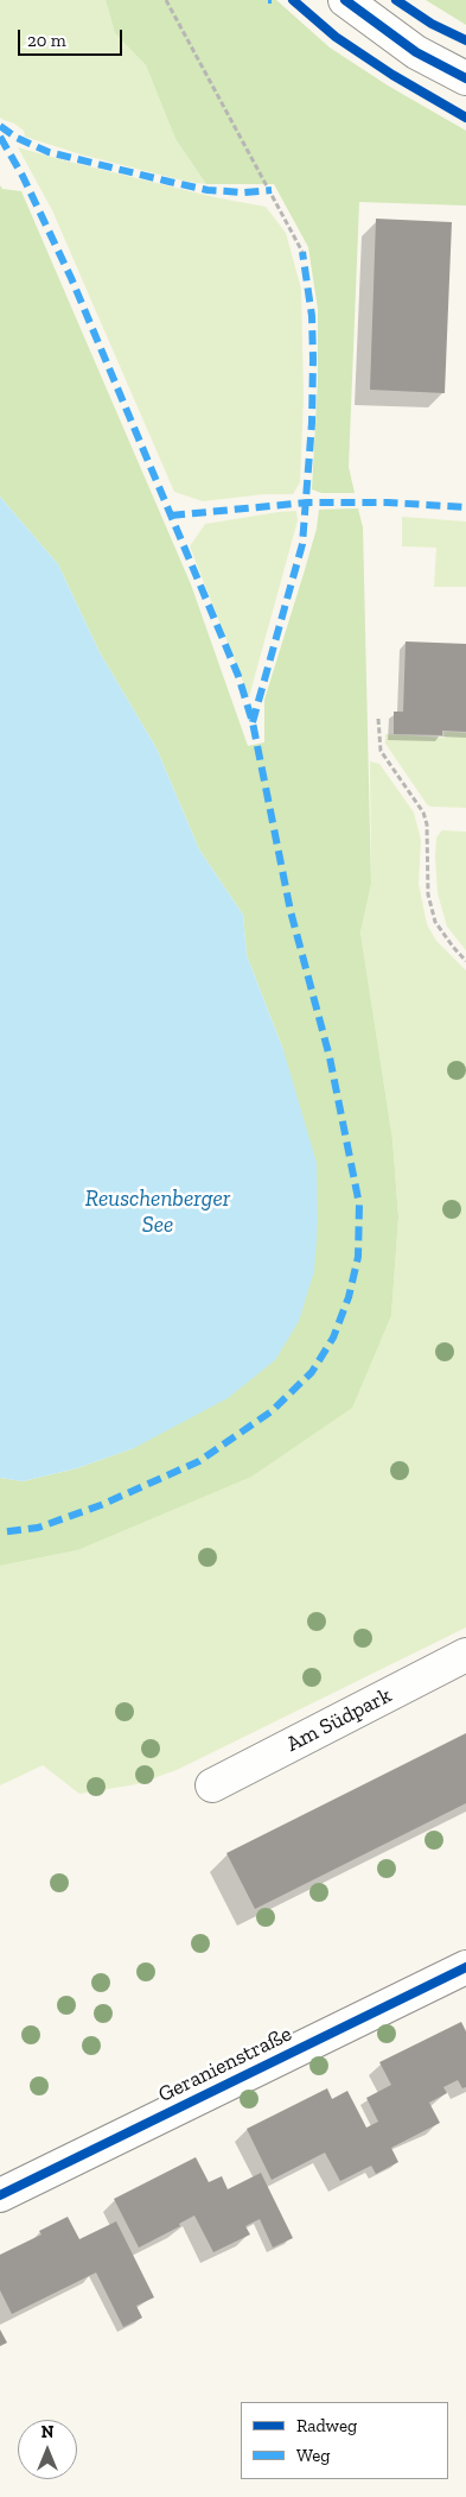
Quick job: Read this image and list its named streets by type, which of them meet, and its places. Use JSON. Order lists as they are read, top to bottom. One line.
{"streets":{"street":["Am Südpark","Geranienstraße"]},"water":["Reuschenberger See"],"legend":["Radweg","Weg"],"scale_bar":"20 m","north":"top"}
